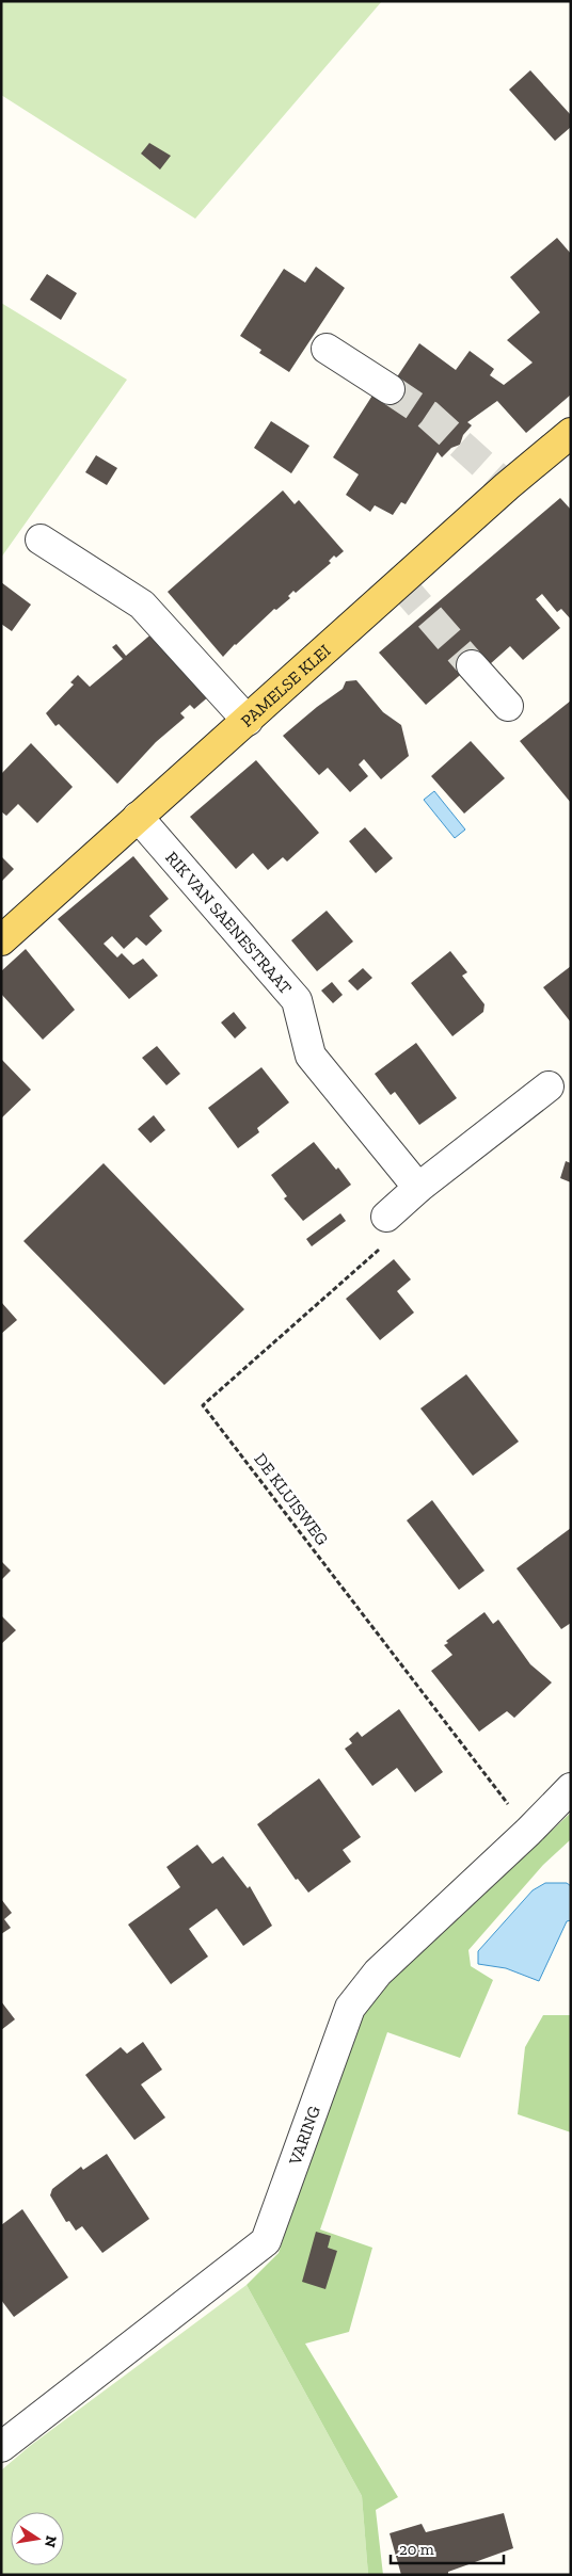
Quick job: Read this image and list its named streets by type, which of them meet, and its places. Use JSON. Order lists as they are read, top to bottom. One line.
{"streets":{"main road":["PAMELSE KLEI"],"street":["RIK VAN SAENESTRAAT","VARING"],"path":["DE KLUISWEG"]},"crossings":[["PAMELSE KLEI","RIK VAN SAENESTRAAT"],["DE KLUISWEG","VARING"]],"scale_bar":"20 m","north":"right"}
